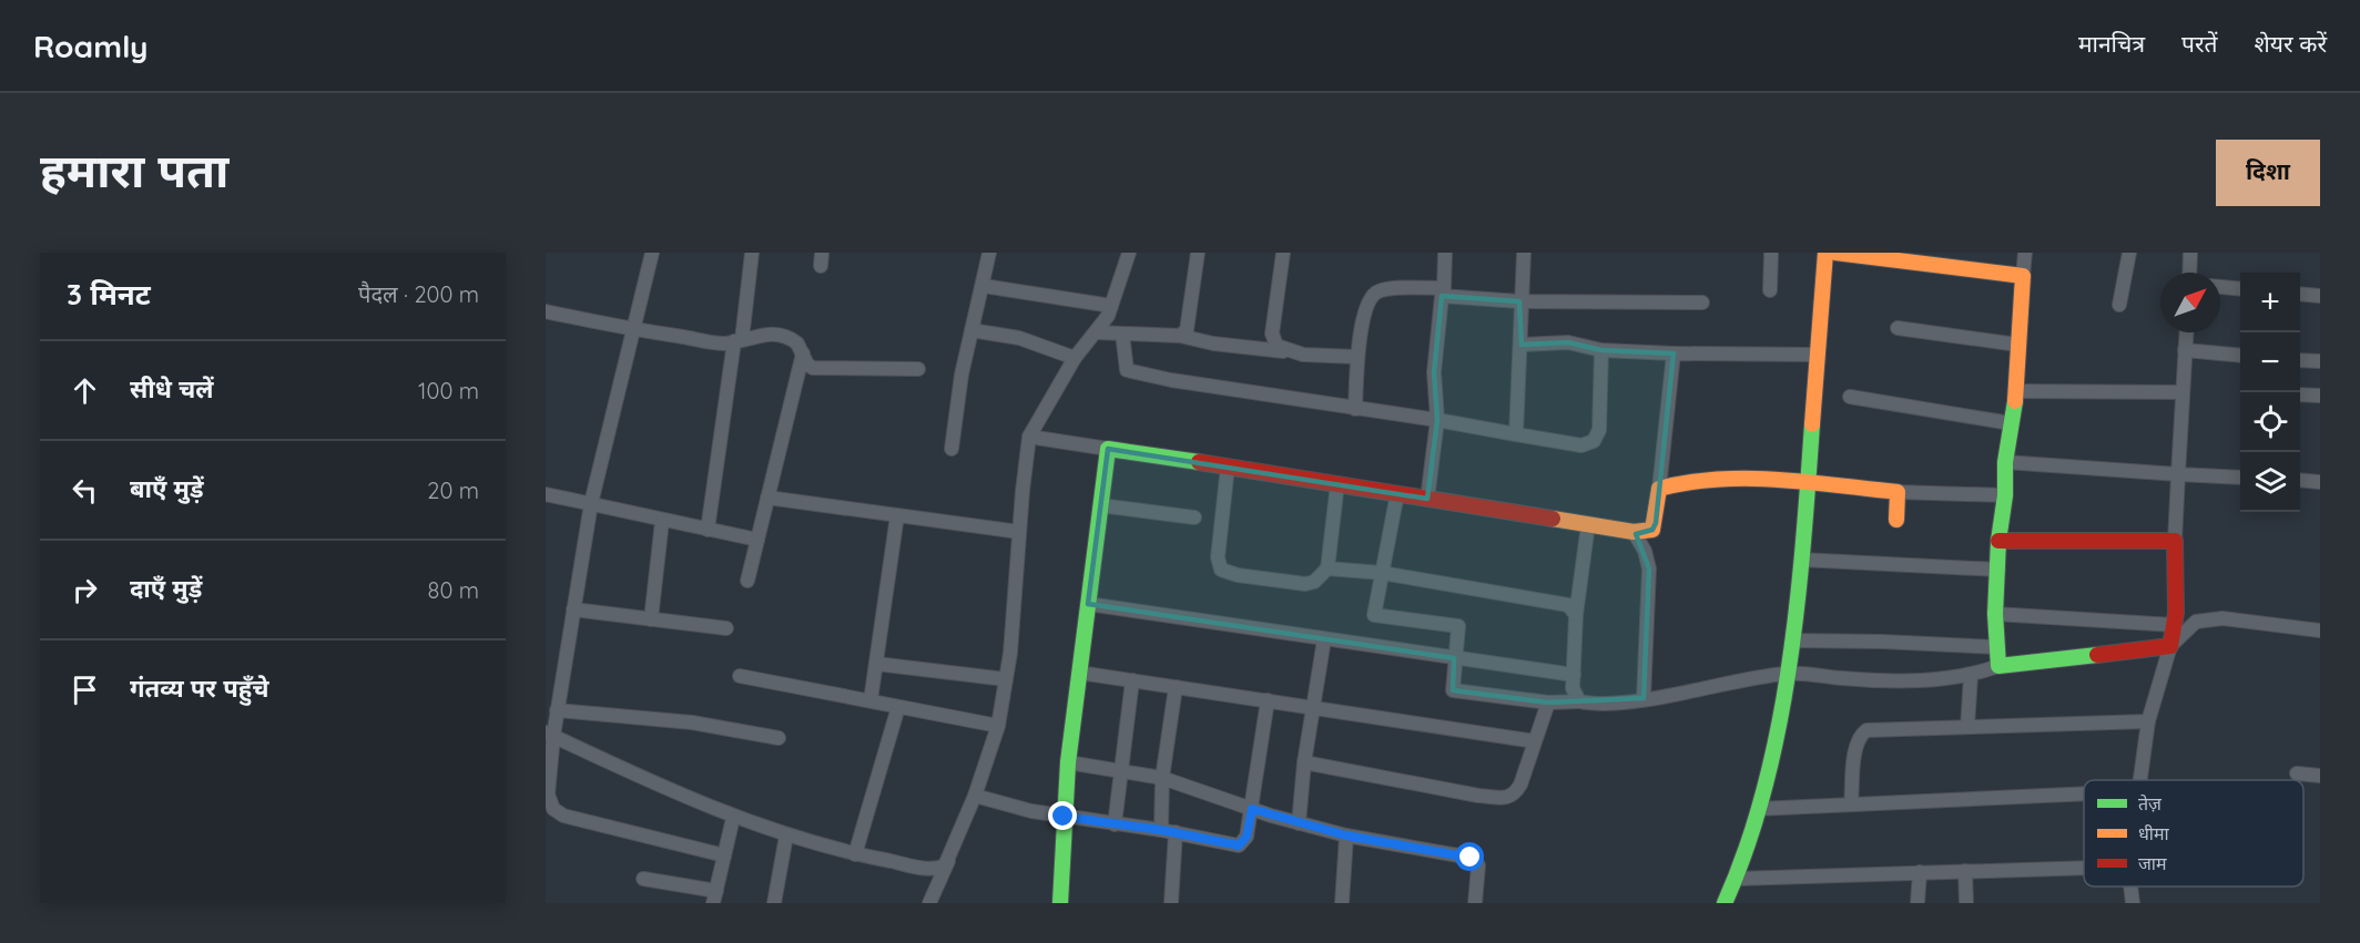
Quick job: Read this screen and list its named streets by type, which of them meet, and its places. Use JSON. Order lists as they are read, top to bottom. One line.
{"legend":["तेज़","धीमा","जाम"],"north":"top right","page":{"header":"Roamly","nav":["मानचित्र","परतें","शेयर करें"],"buttons":"दिशा","title":"हमारा पता","heading":["3 मिनट","पैदल · 200 m"],"map_buttons":["+","−"],"list":[["सीधे चलें","100 m"],["बाएँ मुड़ें","20 m"],["दाएँ मुड़ें","80 m"],"गंतव्य पर पहुँचे"]}}
